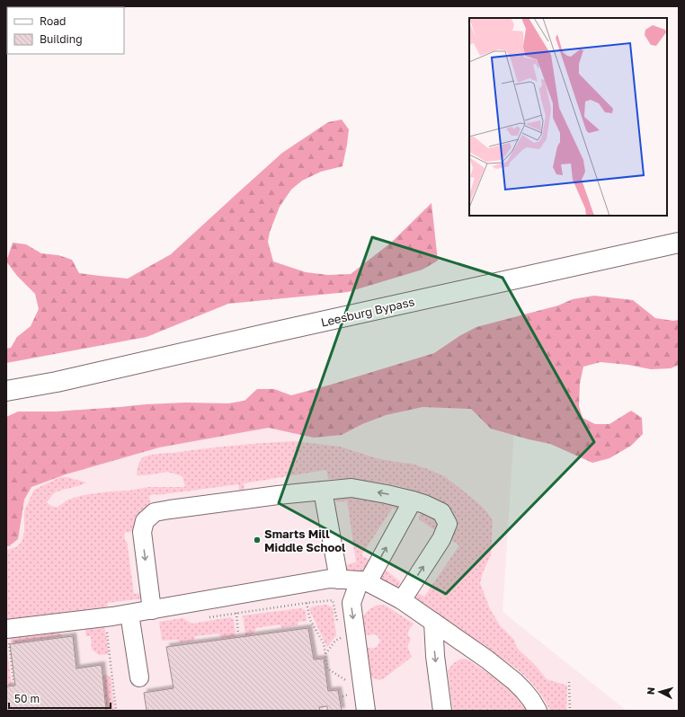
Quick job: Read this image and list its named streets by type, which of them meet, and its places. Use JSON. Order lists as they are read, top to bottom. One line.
{"streets":{"highway":["Leesburg Bypass"]},"places":["Smarts Mill Middle School"],"legend":["Road","Building"],"scale_bar":"50 m","north":"left"}
